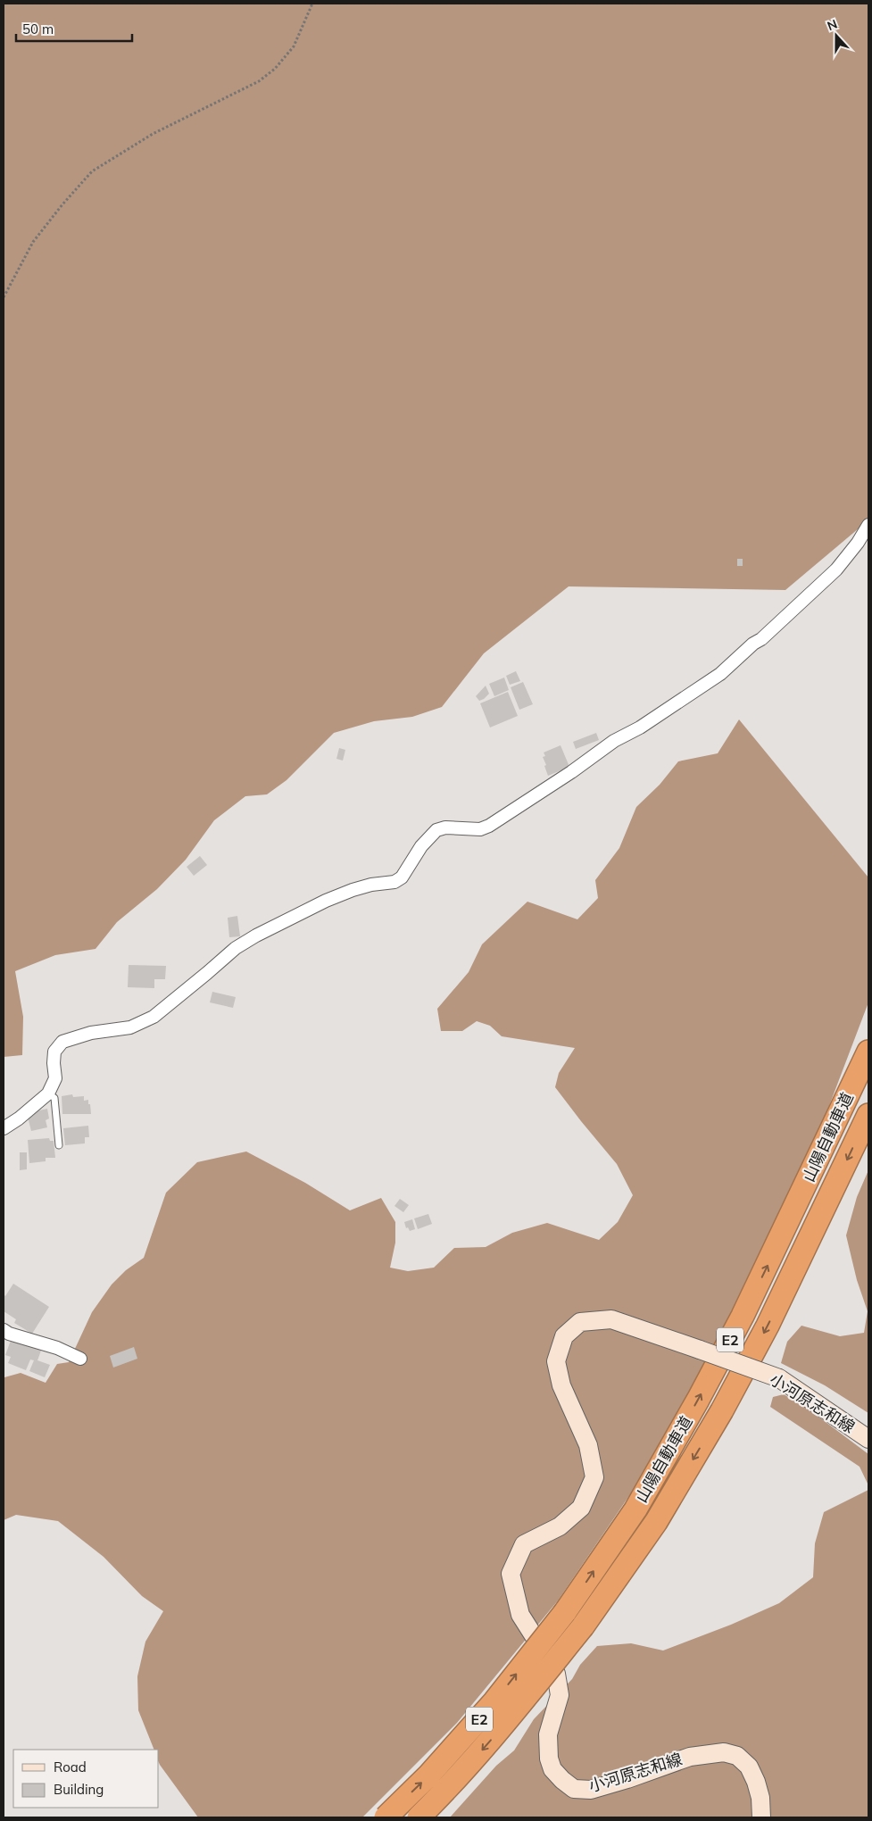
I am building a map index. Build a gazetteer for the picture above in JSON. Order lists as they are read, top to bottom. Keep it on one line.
{"streets":{"highway":["山陽自動車道","E2"],"main road":["小河原志和線"]},"legend":["Road","Building"],"scale_bar":"50 m","north":"top"}
